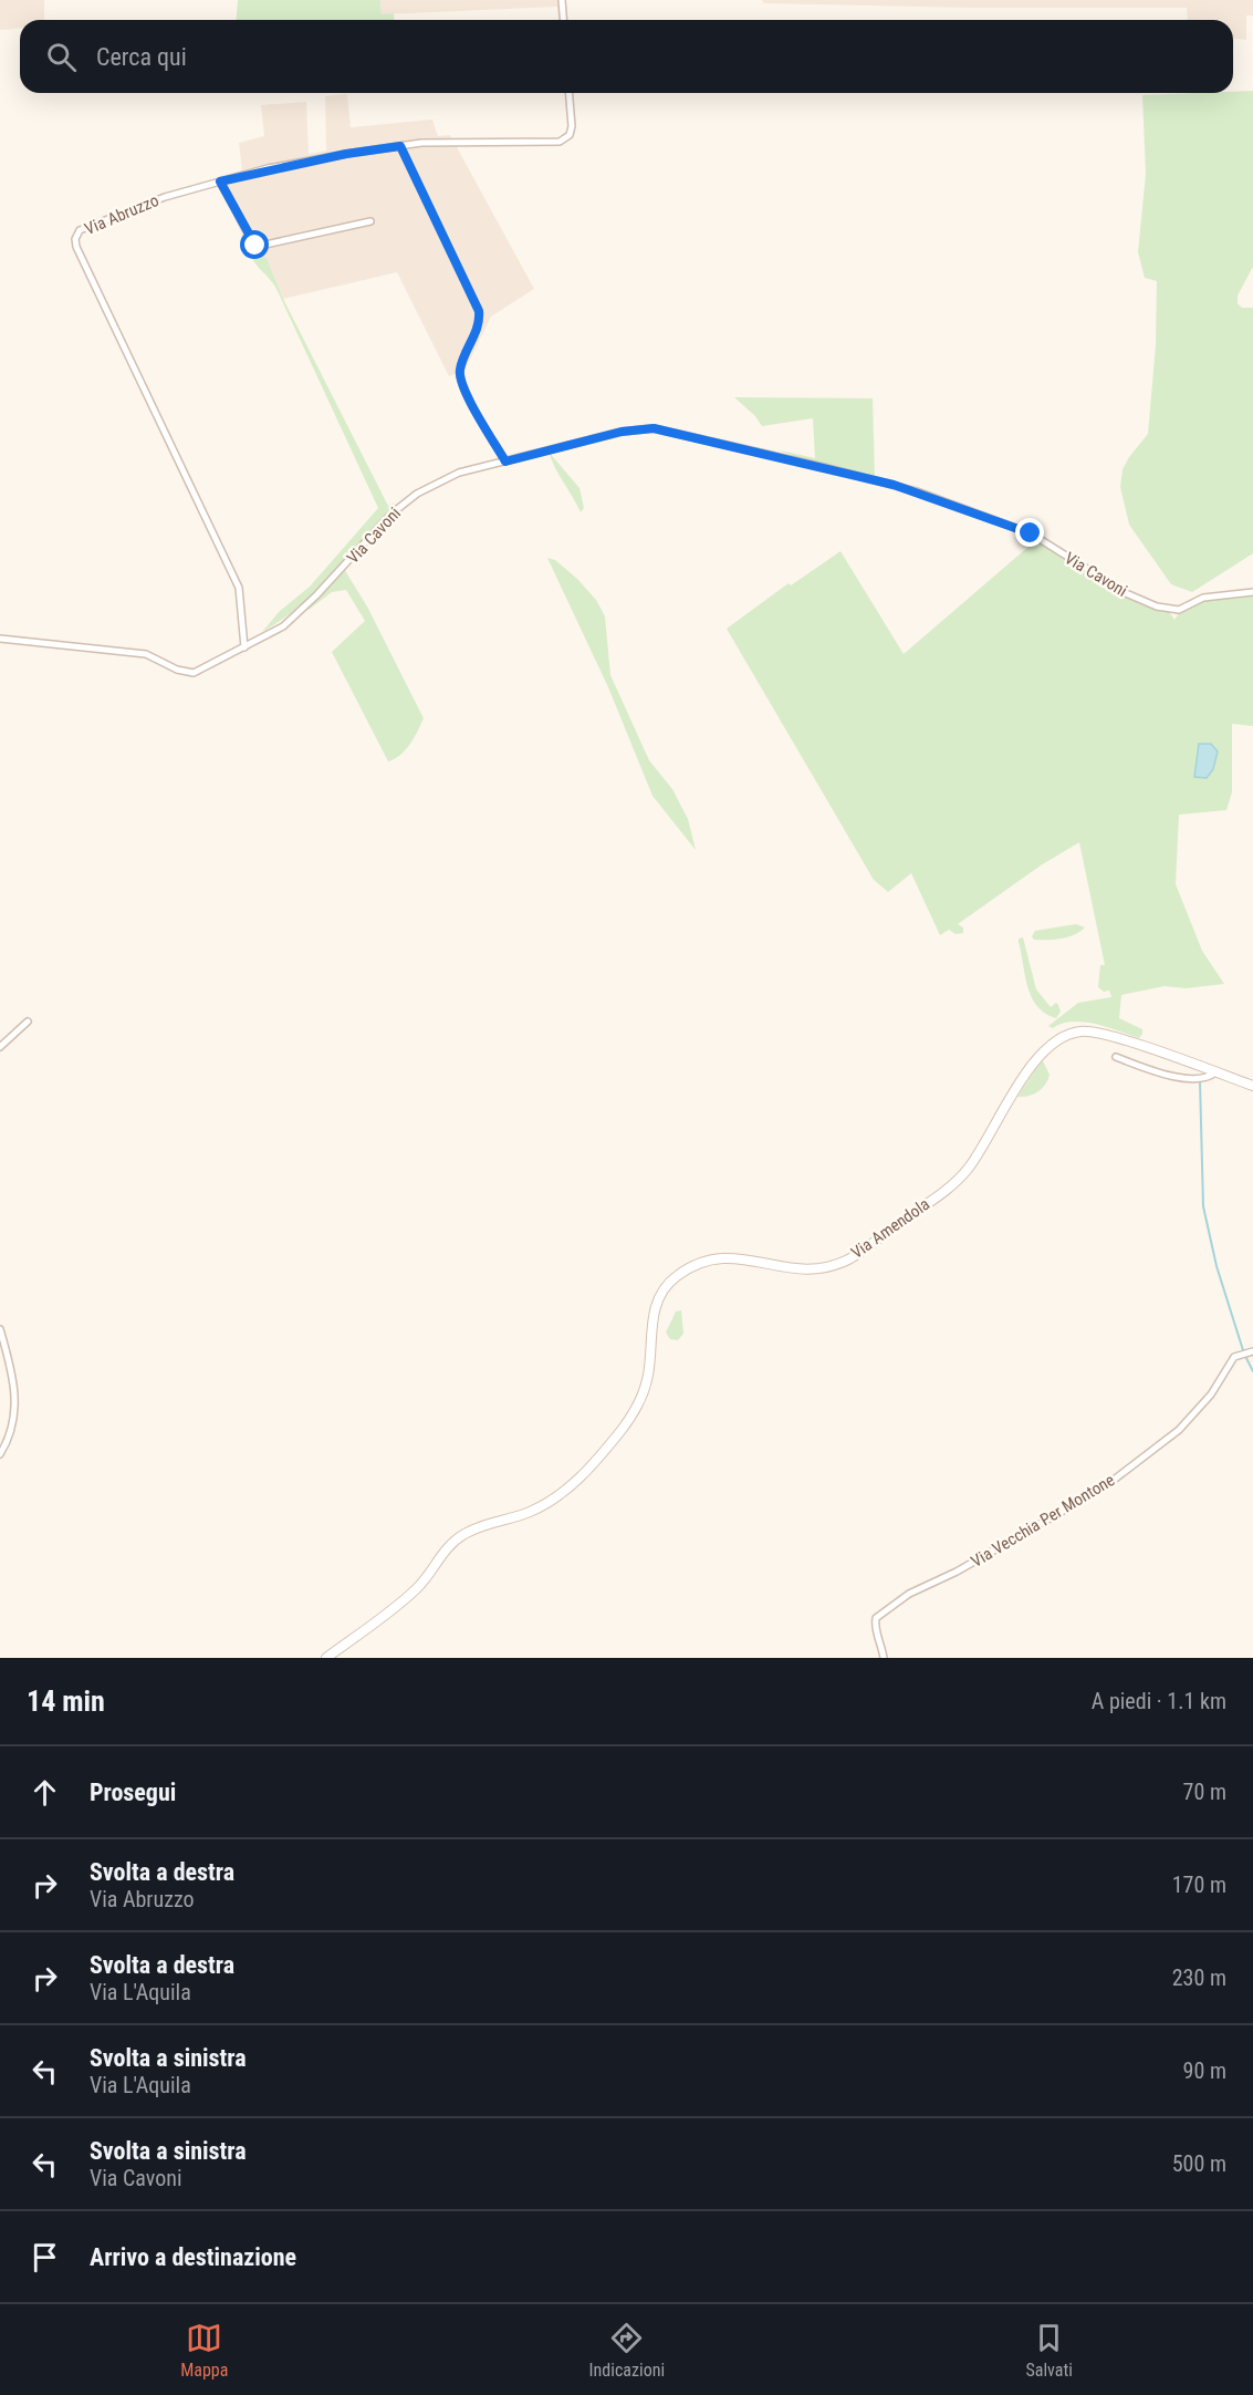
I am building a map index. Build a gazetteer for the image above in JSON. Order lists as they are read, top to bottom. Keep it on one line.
{"streets":{"main road":["Via Amendola"],"street":["Via Abruzzo","Via Cavoni","Via Vecchia Per Montone"]},"crossings":[["Via Abruzzo","Via Cavoni"]],"page":{"search":"Cerca qui","heading":["14 min","A piedi · 1.1 km"],"list":[["Prosegui","70 m"],["Svolta a destra","Via Abruzzo","170 m"],["Svolta a destra","Via L'Aquila","230 m"],["Svolta a sinistra","Via L'Aquila","90 m"],["Svolta a sinistra","Via Cavoni","500 m"],"Arrivo a destinazione"],"nav":["Mappa","Indicazioni","Salvati"]}}
